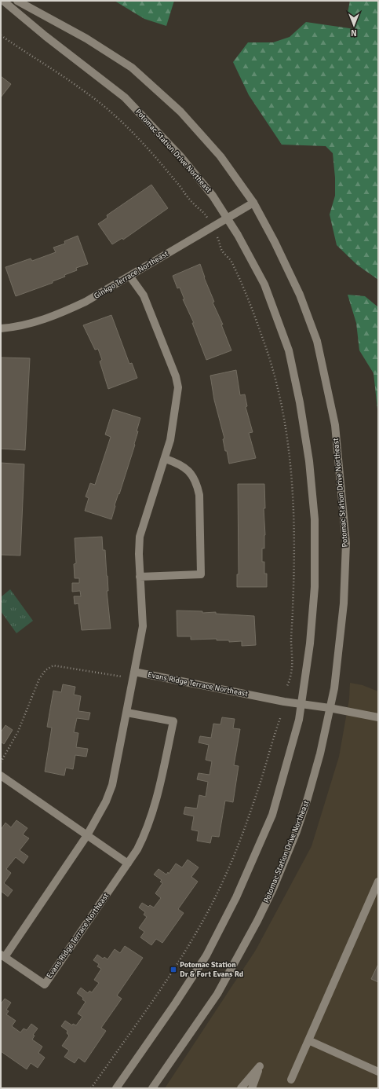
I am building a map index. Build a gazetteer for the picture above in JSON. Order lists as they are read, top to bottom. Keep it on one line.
{"streets":{"street":["Potomac Station Drive Northeast","Ginkgo Terrace Northeast","Evans Ridge Terrace Northeast"]},"crossings":[["Potomac Station Drive Northeast","Ginkgo Terrace Northeast"],["Potomac Station Drive Northeast","Evans Ridge Terrace Northeast"]],"places":{"transit":["Potomac Station Dr & Fort Evans Rd"]},"north":"bottom"}
